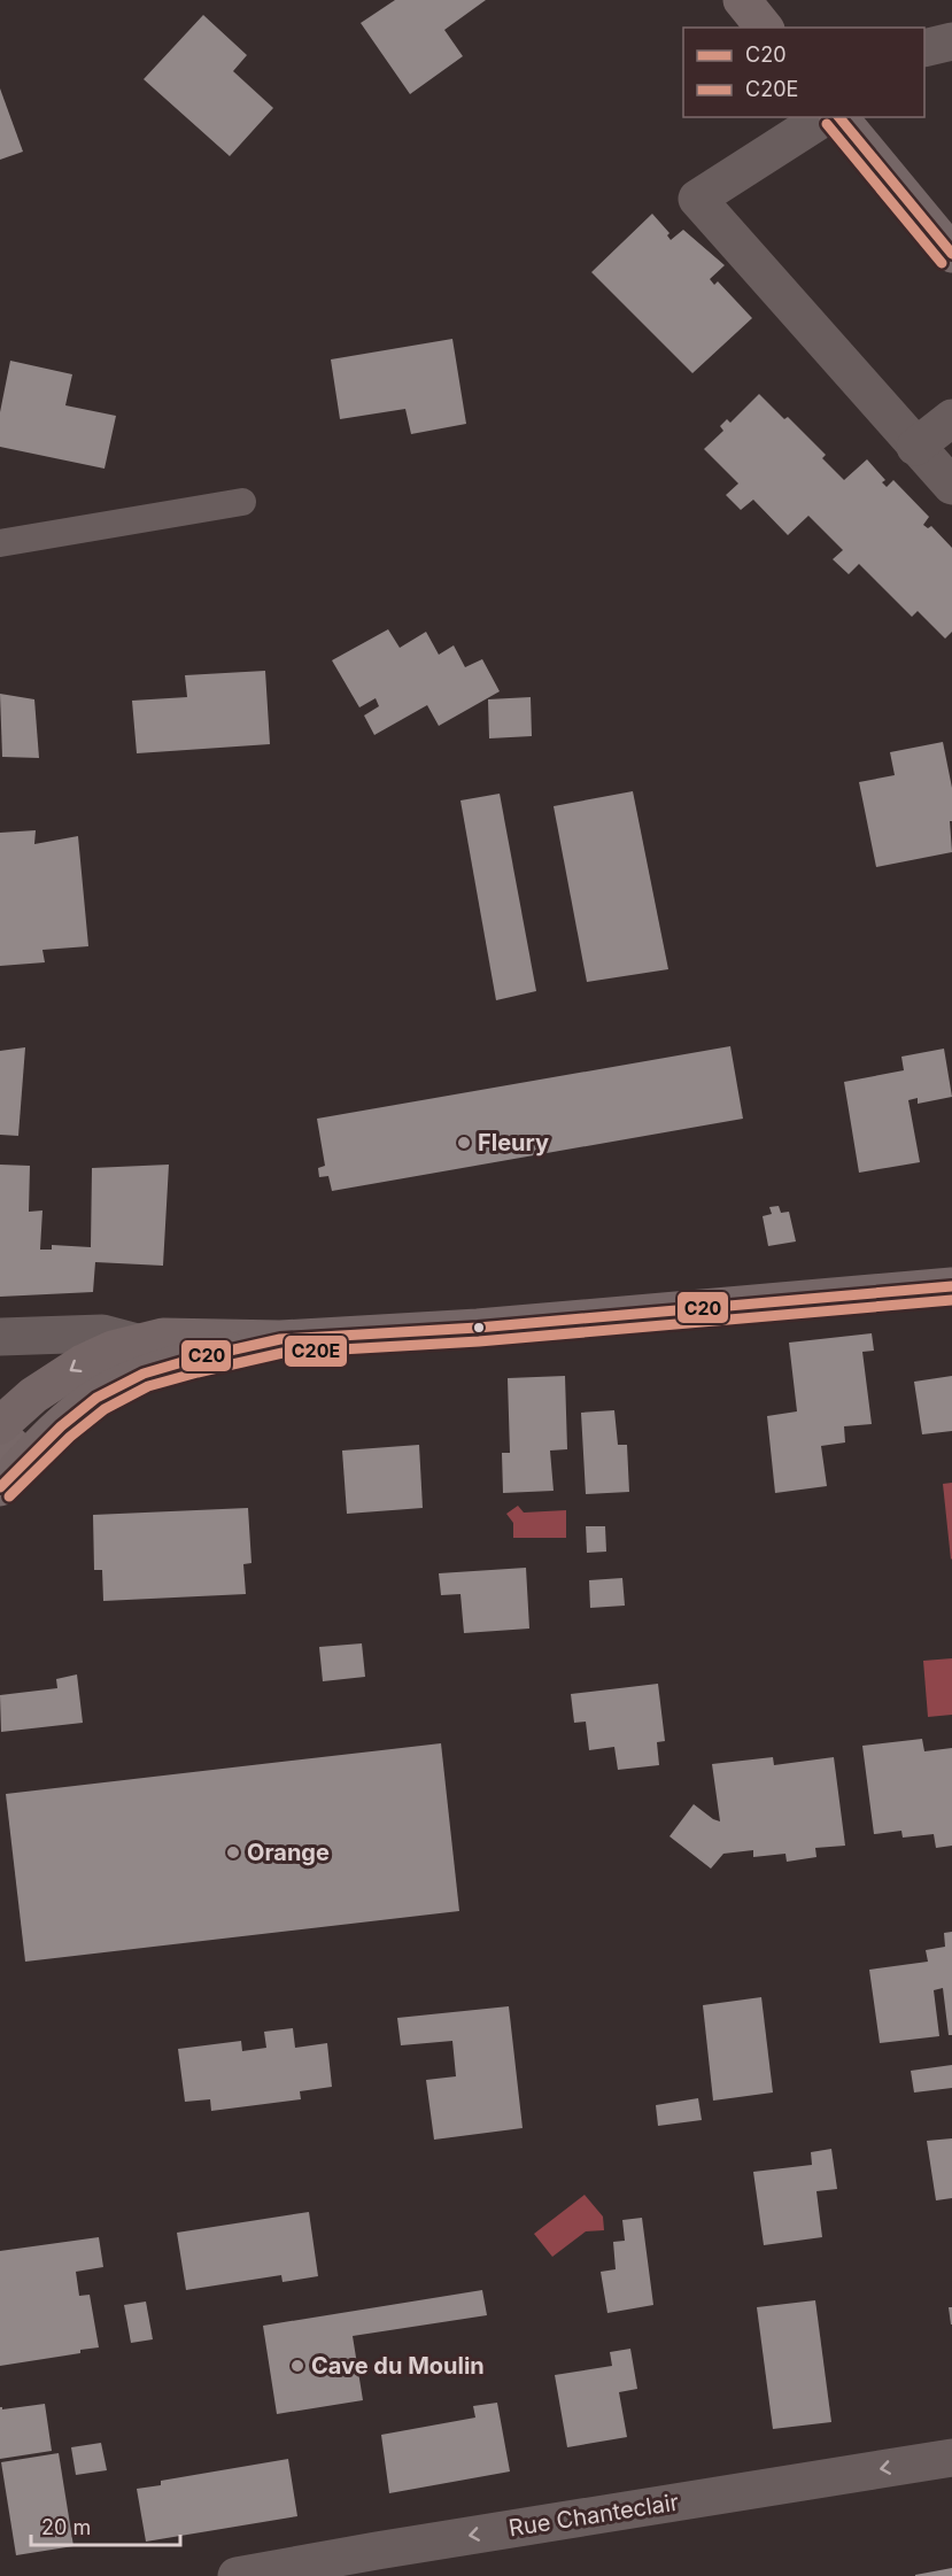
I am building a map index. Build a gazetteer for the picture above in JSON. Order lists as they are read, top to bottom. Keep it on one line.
{"streets":{"street":["Rue Chanteclair"]},"one_way":["Rue Chanteclair"],"places":["Fleury","Orange","Cave du Moulin"],"lines":["transit line C20","transit line C20E"],"legend":["C20","C20E"],"scale_bar":"20 m"}
